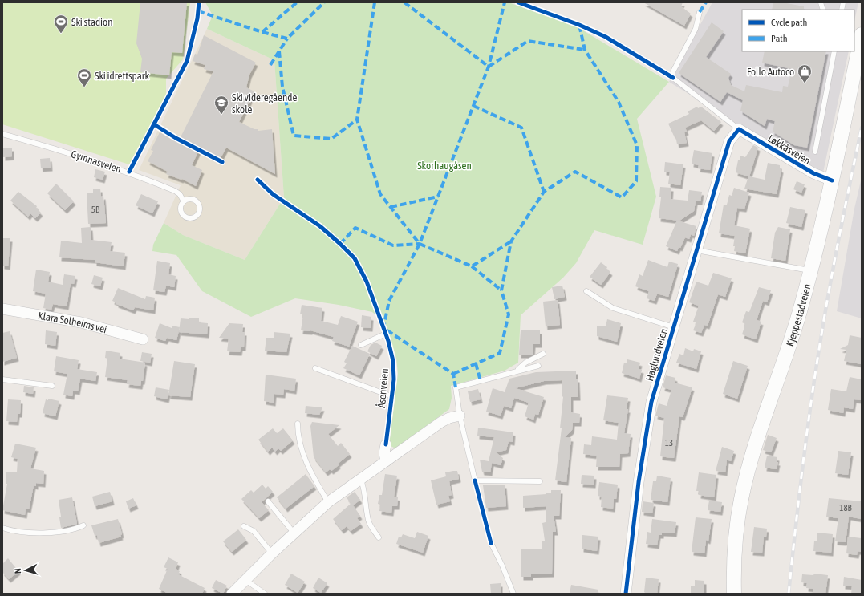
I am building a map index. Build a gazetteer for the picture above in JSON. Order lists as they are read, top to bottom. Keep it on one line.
{"streets":{"main road":["Kjeppestadveien"],"street":["Løkkåsveien","Klara Solheims vei","Haglundveien"],"lane":["Gymnasveien","Åsenveien"]},"crossings":[["Løkkåsveien","Kjeppestadveien"],["Løkkåsveien","Haglundveien"]],"parks":["Skorhaugåsen"],"places":{"sports":["Ski stadion","Ski idrettspark"],"shop":["Follo Autoco"],"school or university":["Ski videregående skole"]},"house_numbers":["5B","13","18B"],"legend":["Cycle path","Path"],"north":"left"}
